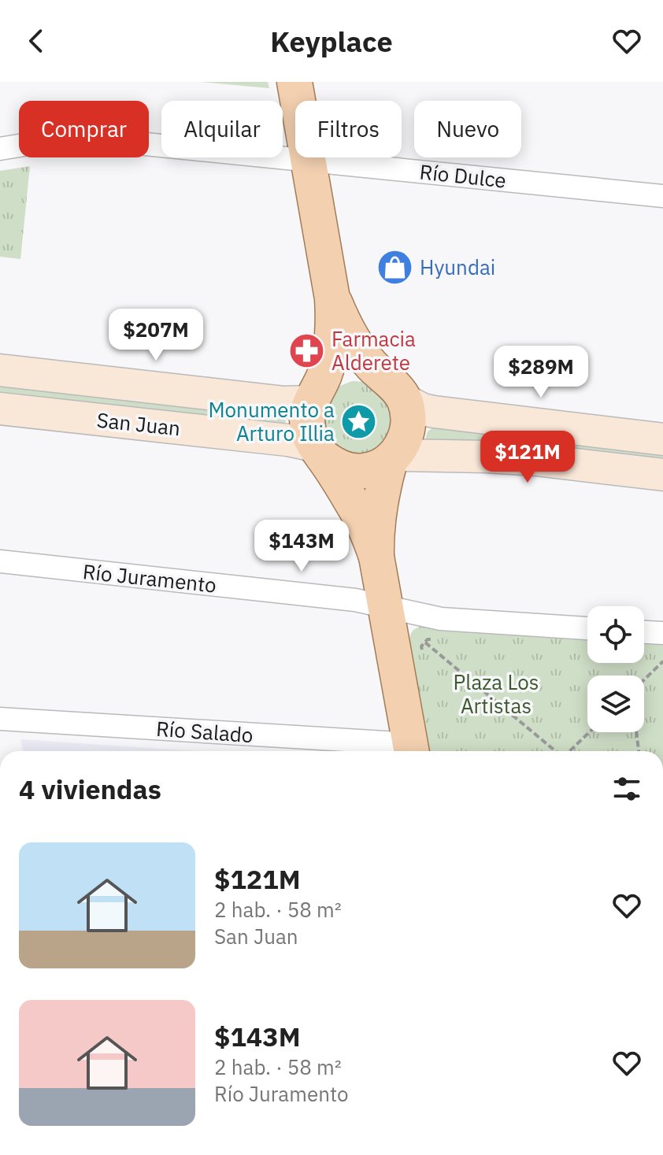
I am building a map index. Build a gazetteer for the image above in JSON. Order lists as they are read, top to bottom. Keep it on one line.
{"streets":{"main road":["San Juan"],"street":["Río Dulce","Río Juramento","Río Salado"]},"parks":["Plaza Los Artistas"],"places":{"shop":["Hyundai"],"pharmacy":["Farmacia Alderete"],"place":["Monumento a Arturo Illia"]},"page":{"header":"Keyplace","chip":["Comprar","Alquilar","Filtros","Nuevo"],"price":["$207M","$289M","$121M","$143M"],"heading":"4 viviendas","list":[{"name":"$121M","note":"2 hab. · 58 m² · San Juan"},{"name":"$143M","note":"2 hab. · 58 m² · Río Juramento"}]}}
